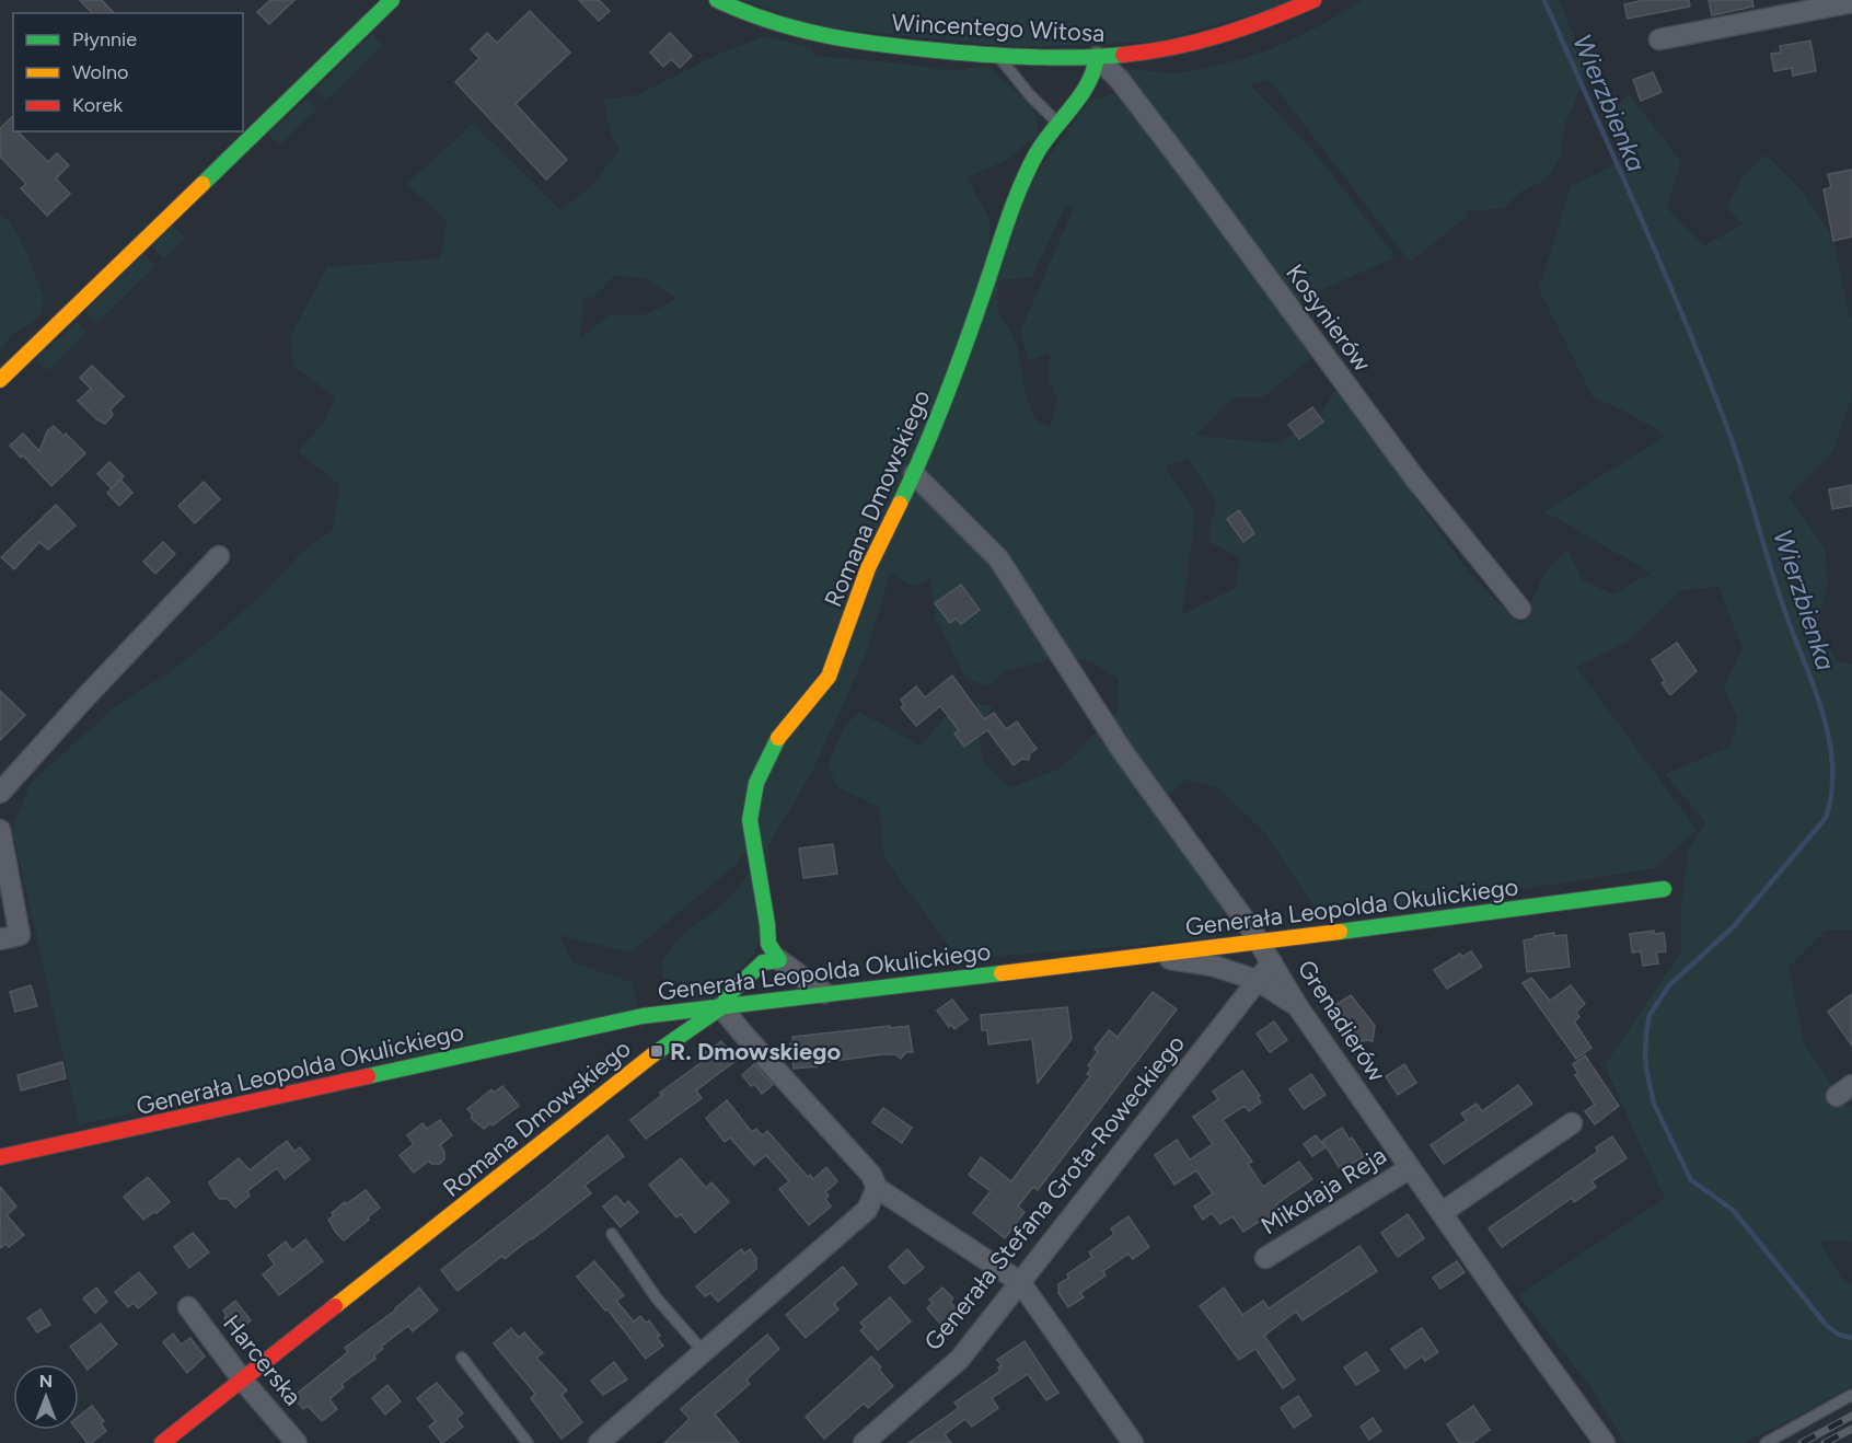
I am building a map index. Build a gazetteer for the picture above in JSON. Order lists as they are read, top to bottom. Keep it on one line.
{"streets":{"street":["Wincentego Witosa","Kosynierów","Romana Dmowskiego","Generała Leopolda Okulickiego","Grenadierów","Mikołaja Reja","Generała Stefana Grota-Roweckiego","Harcerska"]},"crossings":[["Wincentego Witosa","Kosynierów"],["Wincentego Witosa","Romana Dmowskiego"],["Kosynierów","Romana Dmowskiego"],["Romana Dmowskiego","Generała Leopolda Okulickiego"],["Romana Dmowskiego","Grenadierów"],["Romana Dmowskiego","Harcerska"],["Generała Leopolda Okulickiego","Grenadierów"],["Grenadierów","Mikołaja Reja"],["Grenadierów","Generała Stefana Grota-Roweckiego"]],"water":["Wierzbienka"],"places":{"transit":["R. Dmowskiego"]},"legend":["Płynnie","Wolno","Korek"],"north":"top"}
